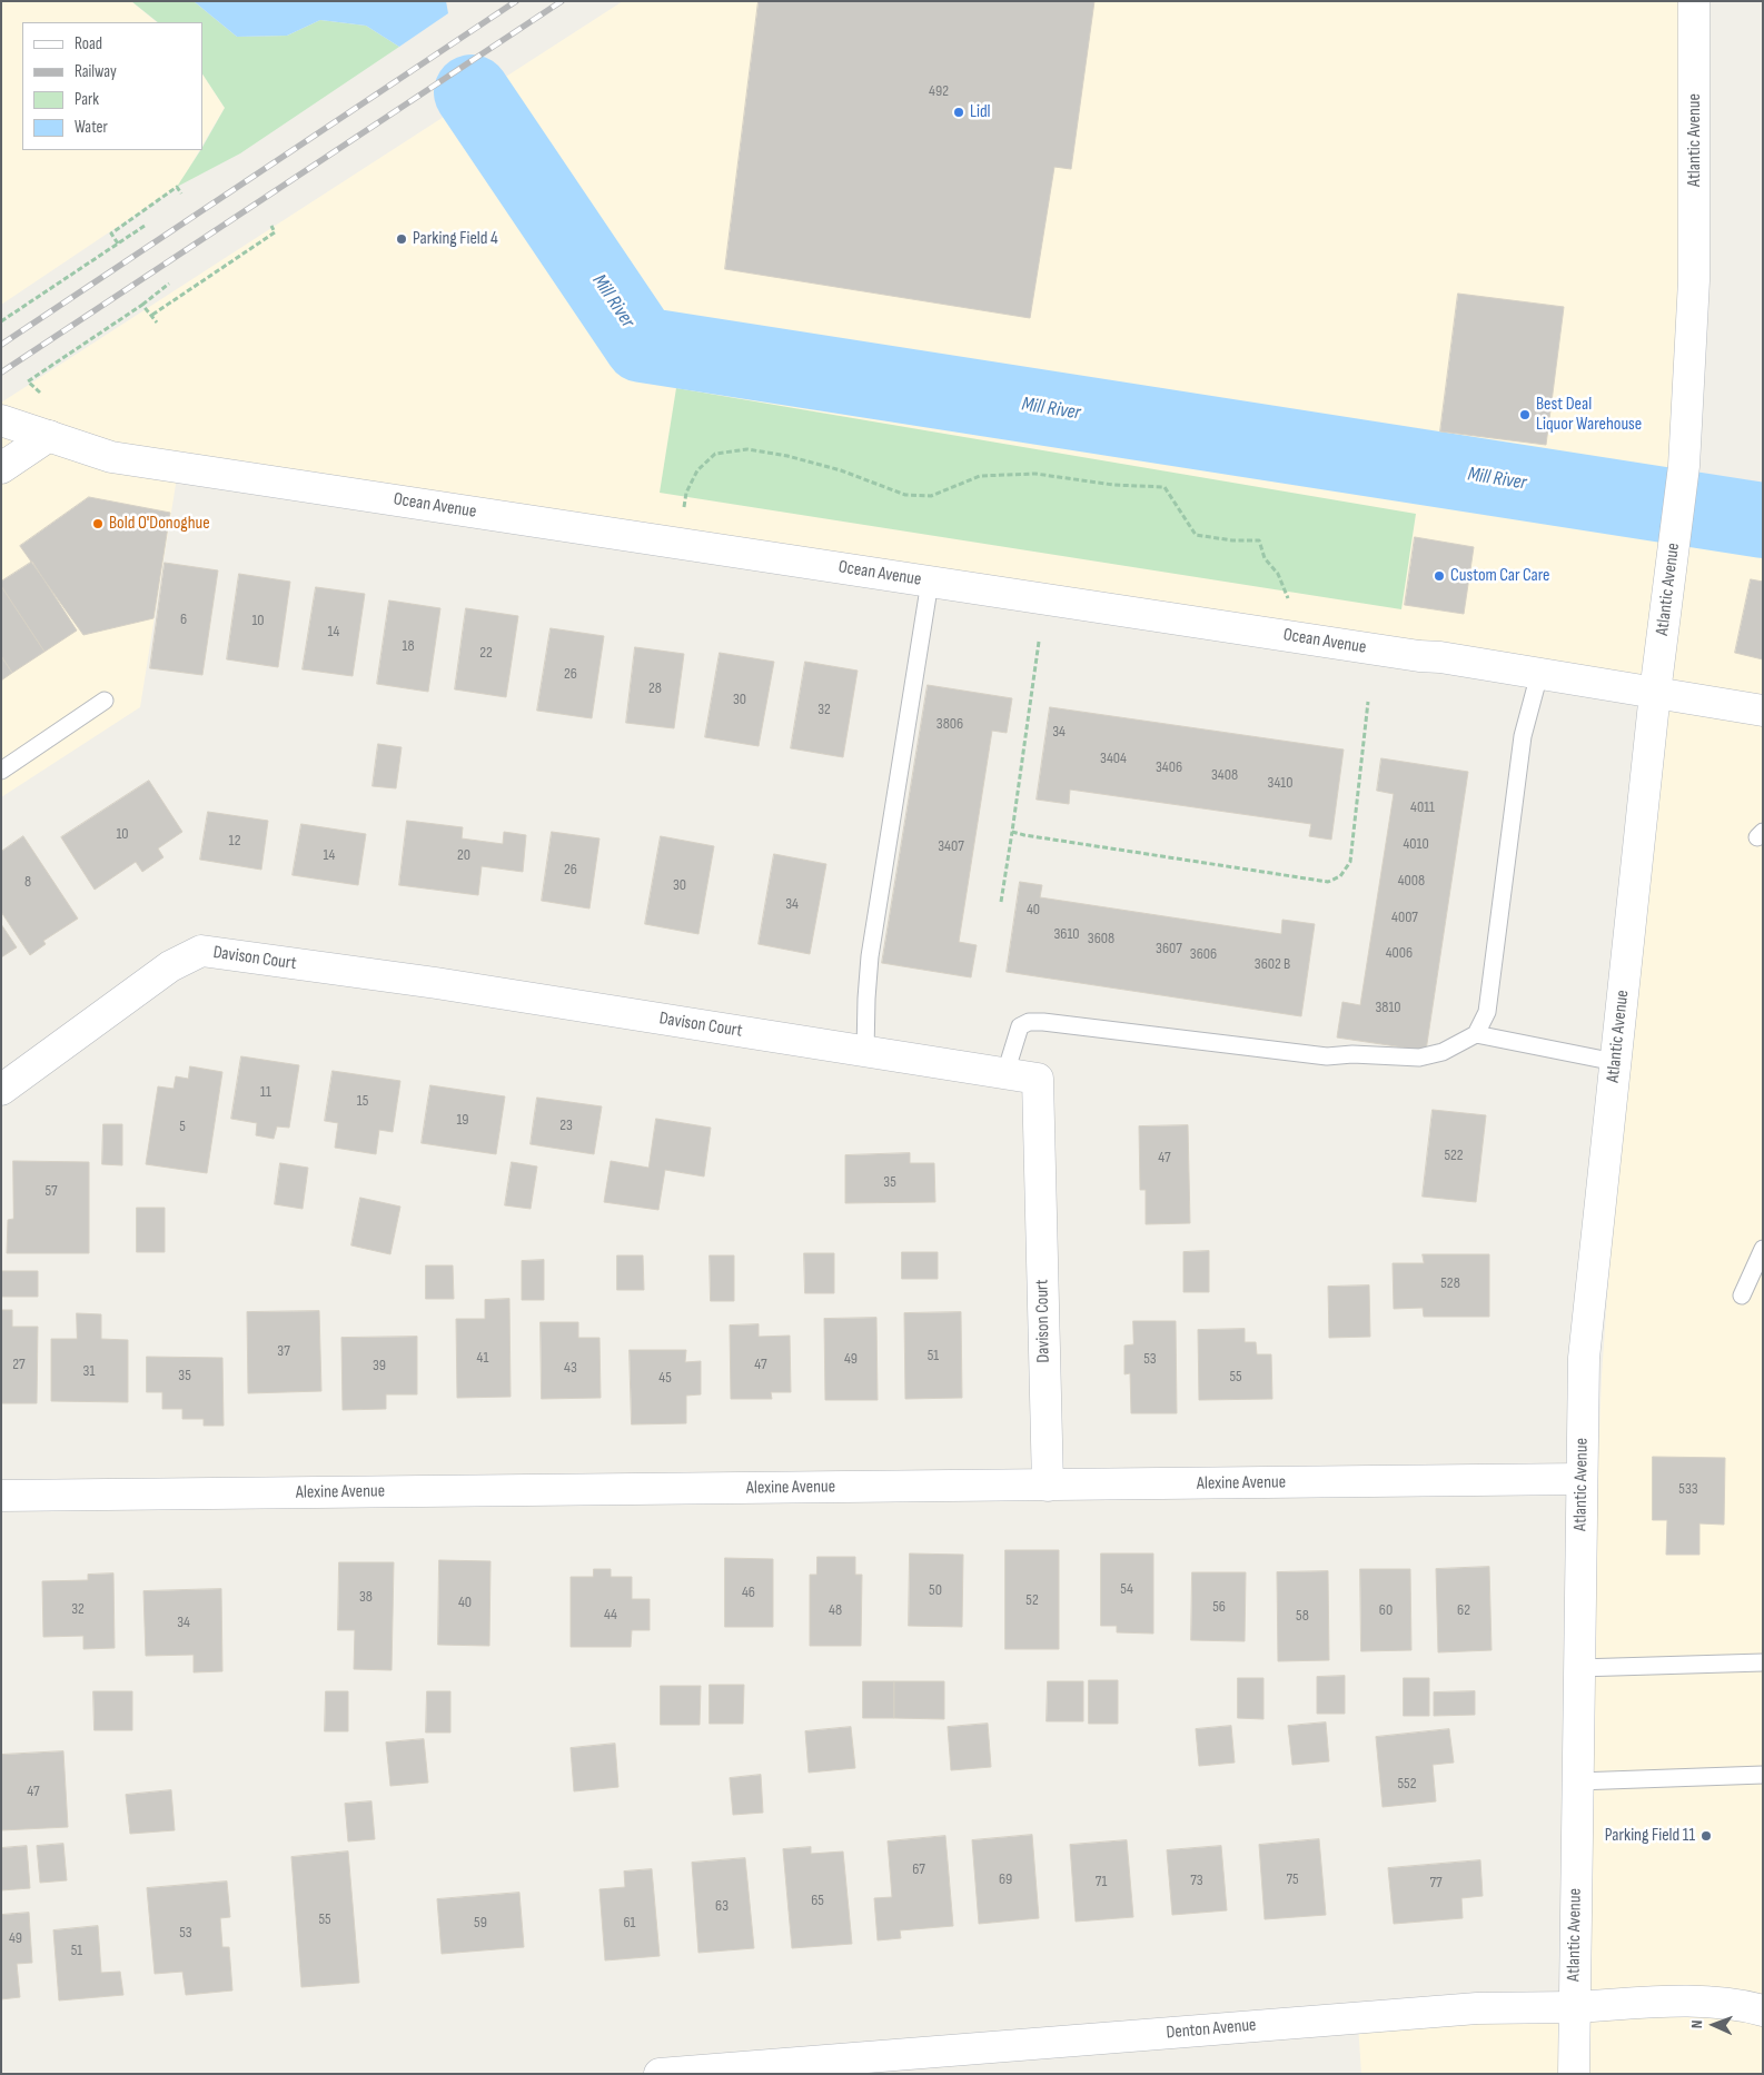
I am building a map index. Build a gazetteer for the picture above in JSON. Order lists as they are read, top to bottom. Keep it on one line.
{"streets":{"street":["Atlantic Avenue","Ocean Avenue","Davison Court","Alexine Avenue","Denton Avenue"]},"crossings":[["Atlantic Avenue","Ocean Avenue"],["Atlantic Avenue","Alexine Avenue"],["Atlantic Avenue","Denton Avenue"],["Davison Court","Alexine Avenue"]],"water":["Mill River"],"places":["Lidl","Parking Field 4","Best Deal Liquor Warehouse","Bold O'Donoghue","Custom Car Care","Parking Field 11"],"house_numbers":["492","6","10","14","18","22","26","28","30","32","3806","34","3404","3406","3408","3410","4011","10","12","4010","3407","14","20","26","4008","8","30","34","40","4007","3610","3608","3607","4006","3606","3602 B","3810","11","15","19","23","5","522","47","35","57","528","37","51","41","49","53","27","47","39","43","31","35","55","45","533","54","50","46","38","52","40","56","32","48","60","62","44","58","34","552","47","67","69","75","73","71","77","65","63","55","59","61","53","49","51"],"legend":["Road","Railway","Park","Water"],"north":"left"}
